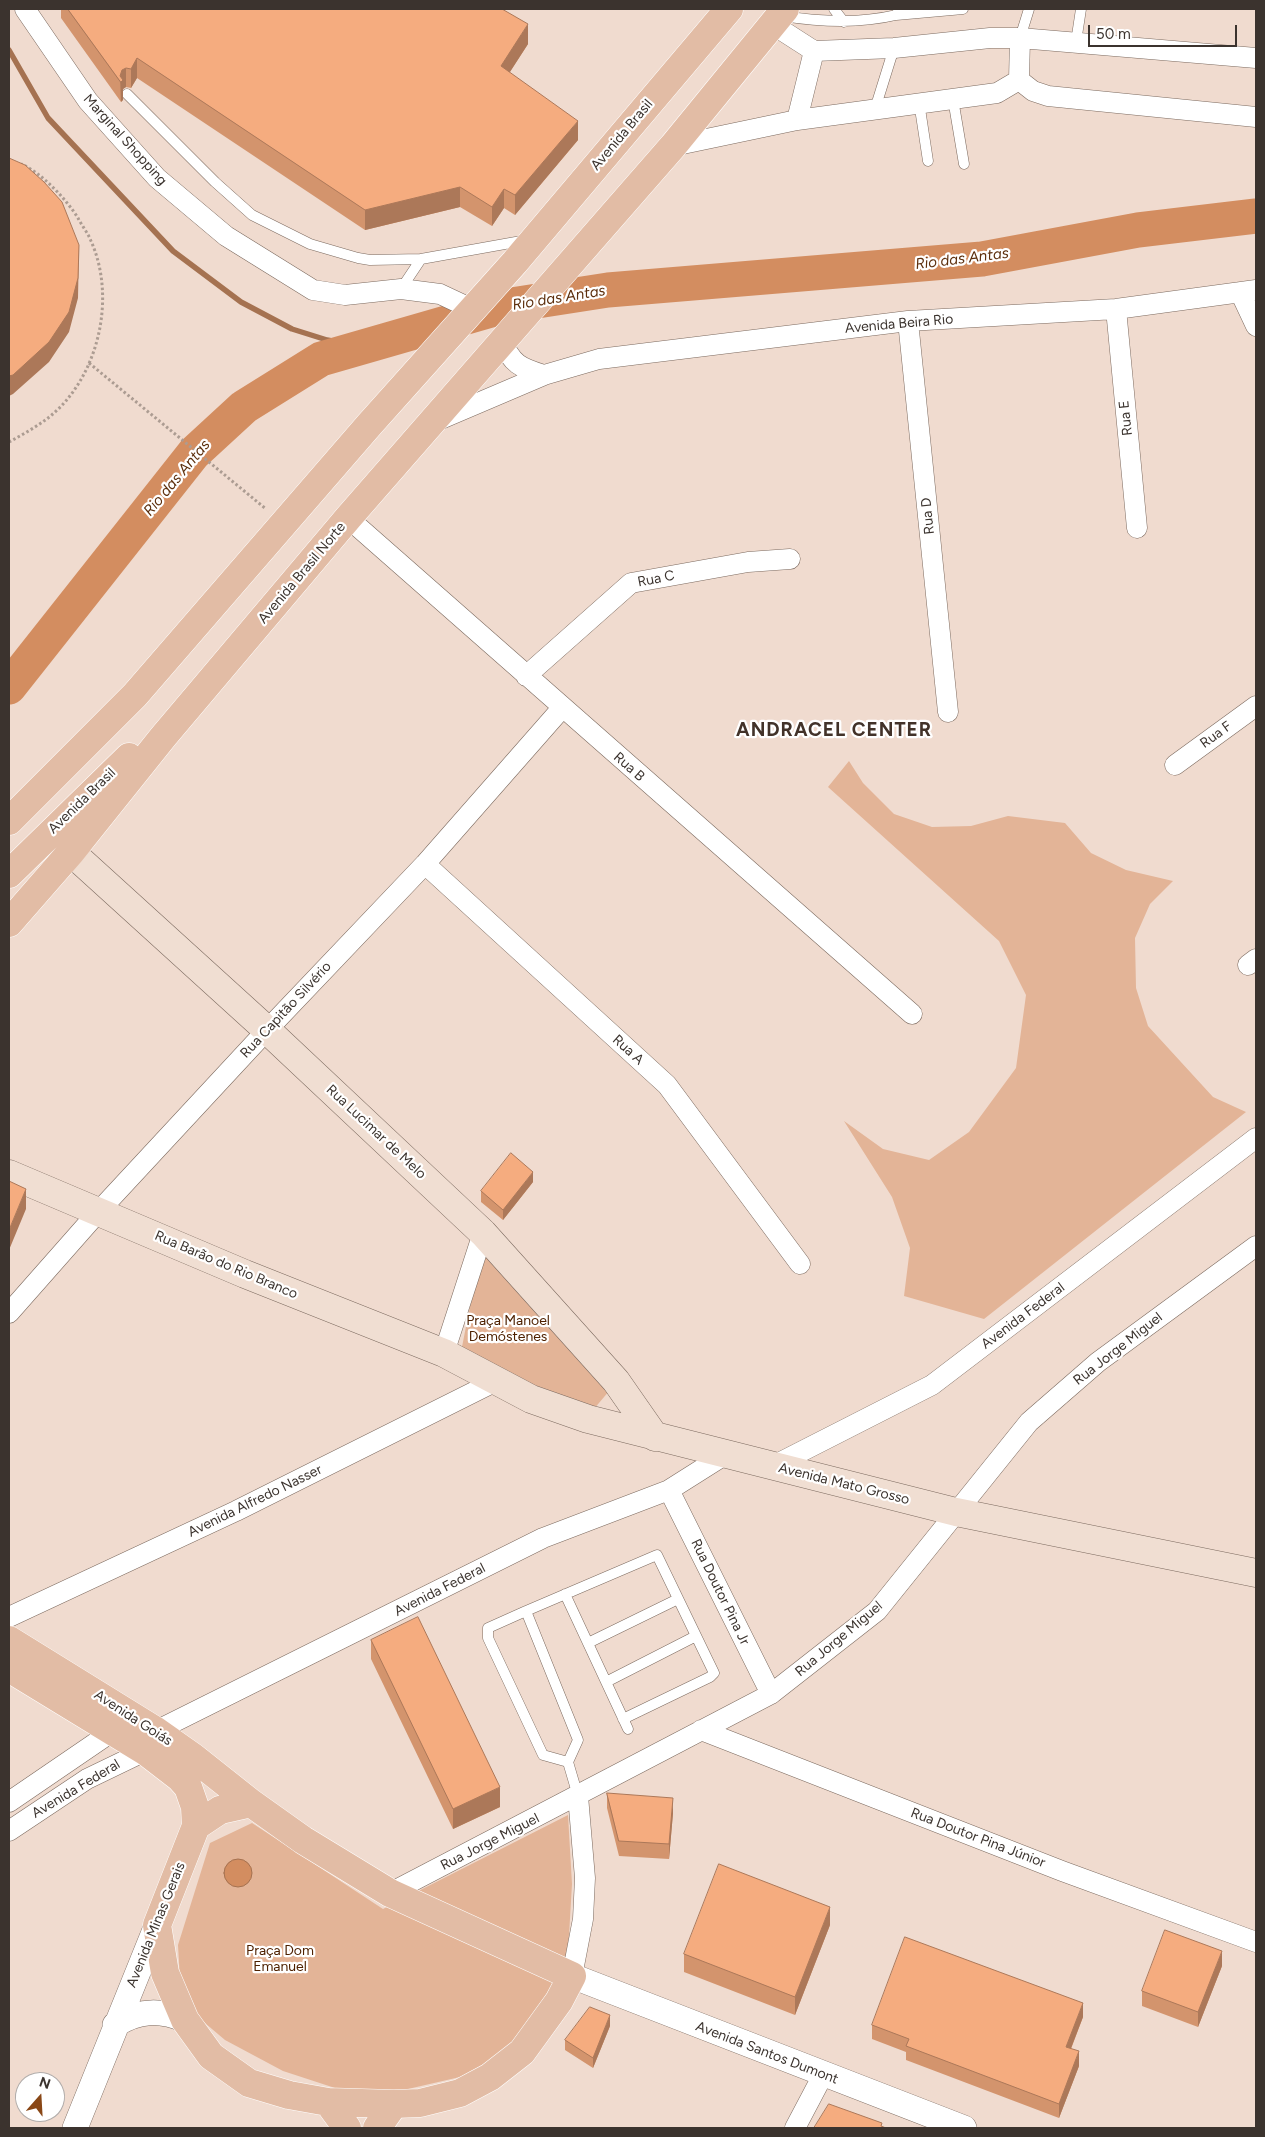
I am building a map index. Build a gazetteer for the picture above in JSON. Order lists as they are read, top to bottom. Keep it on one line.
{"streets":{"main road":["Avenida Brasil","Avenida Brasil Norte","Rua Lucimar de Melo","Rua Barão do Rio Branco","Avenida Mato Grosso","Avenida Goiás","Avenida Minas Gerais"],"street":["Marginal Shopping","Avenida Beira Rio","Rua E","Rua D","Rua C","Rua F","Rua B","Rua Capitão Silvério","Rua A","Avenida Federal","Rua Jorge Miguel","Avenida Alfredo Nasser","Rua Doutor Pina Jr","Rua Doutor Pina Júnior","Avenida Santos Dumont"]},"crossings":[["Avenida Brasil","Marginal Shopping"],["Avenida Brasil","Avenida Brasil Norte"],["Avenida Beira Rio","Rua E"],["Avenida Beira Rio","Rua D"],["Avenida Beira Rio","Avenida Brasil Norte"],["Avenida Brasil Norte","Rua B"],["Avenida Brasil Norte","Rua Lucimar de Melo"],["Rua C","Rua B"],["Rua B","Rua Capitão Silvério"],["Rua Capitão Silvério","Rua A"],["Rua Capitão Silvério","Rua Lucimar de Melo"],["Rua Capitão Silvério","Rua Barão do Rio Branco"],["Rua Lucimar de Melo","Avenida Mato Grosso"],["Rua Barão do Rio Branco","Avenida Mato Grosso"],["Avenida Federal","Avenida Mato Grosso"],["Avenida Federal","Rua Doutor Pina Jr"],["Avenida Federal","Avenida Goiás"],["Rua Jorge Miguel","Avenida Mato Grosso"],["Rua Jorge Miguel","Rua Doutor Pina Jr"],["Rua Jorge Miguel","Rua Doutor Pina Júnior"],["Avenida Mato Grosso","Avenida Alfredo Nasser"],["Avenida Goiás","Avenida Minas Gerais"]],"districts":["ANDRACEL CENTER"],"water":["Rio das Antas"],"parks":["Praça Manoel Demóstenes","Praça Dom Emanuel"],"scale_bar":"50 m","north":"top"}
